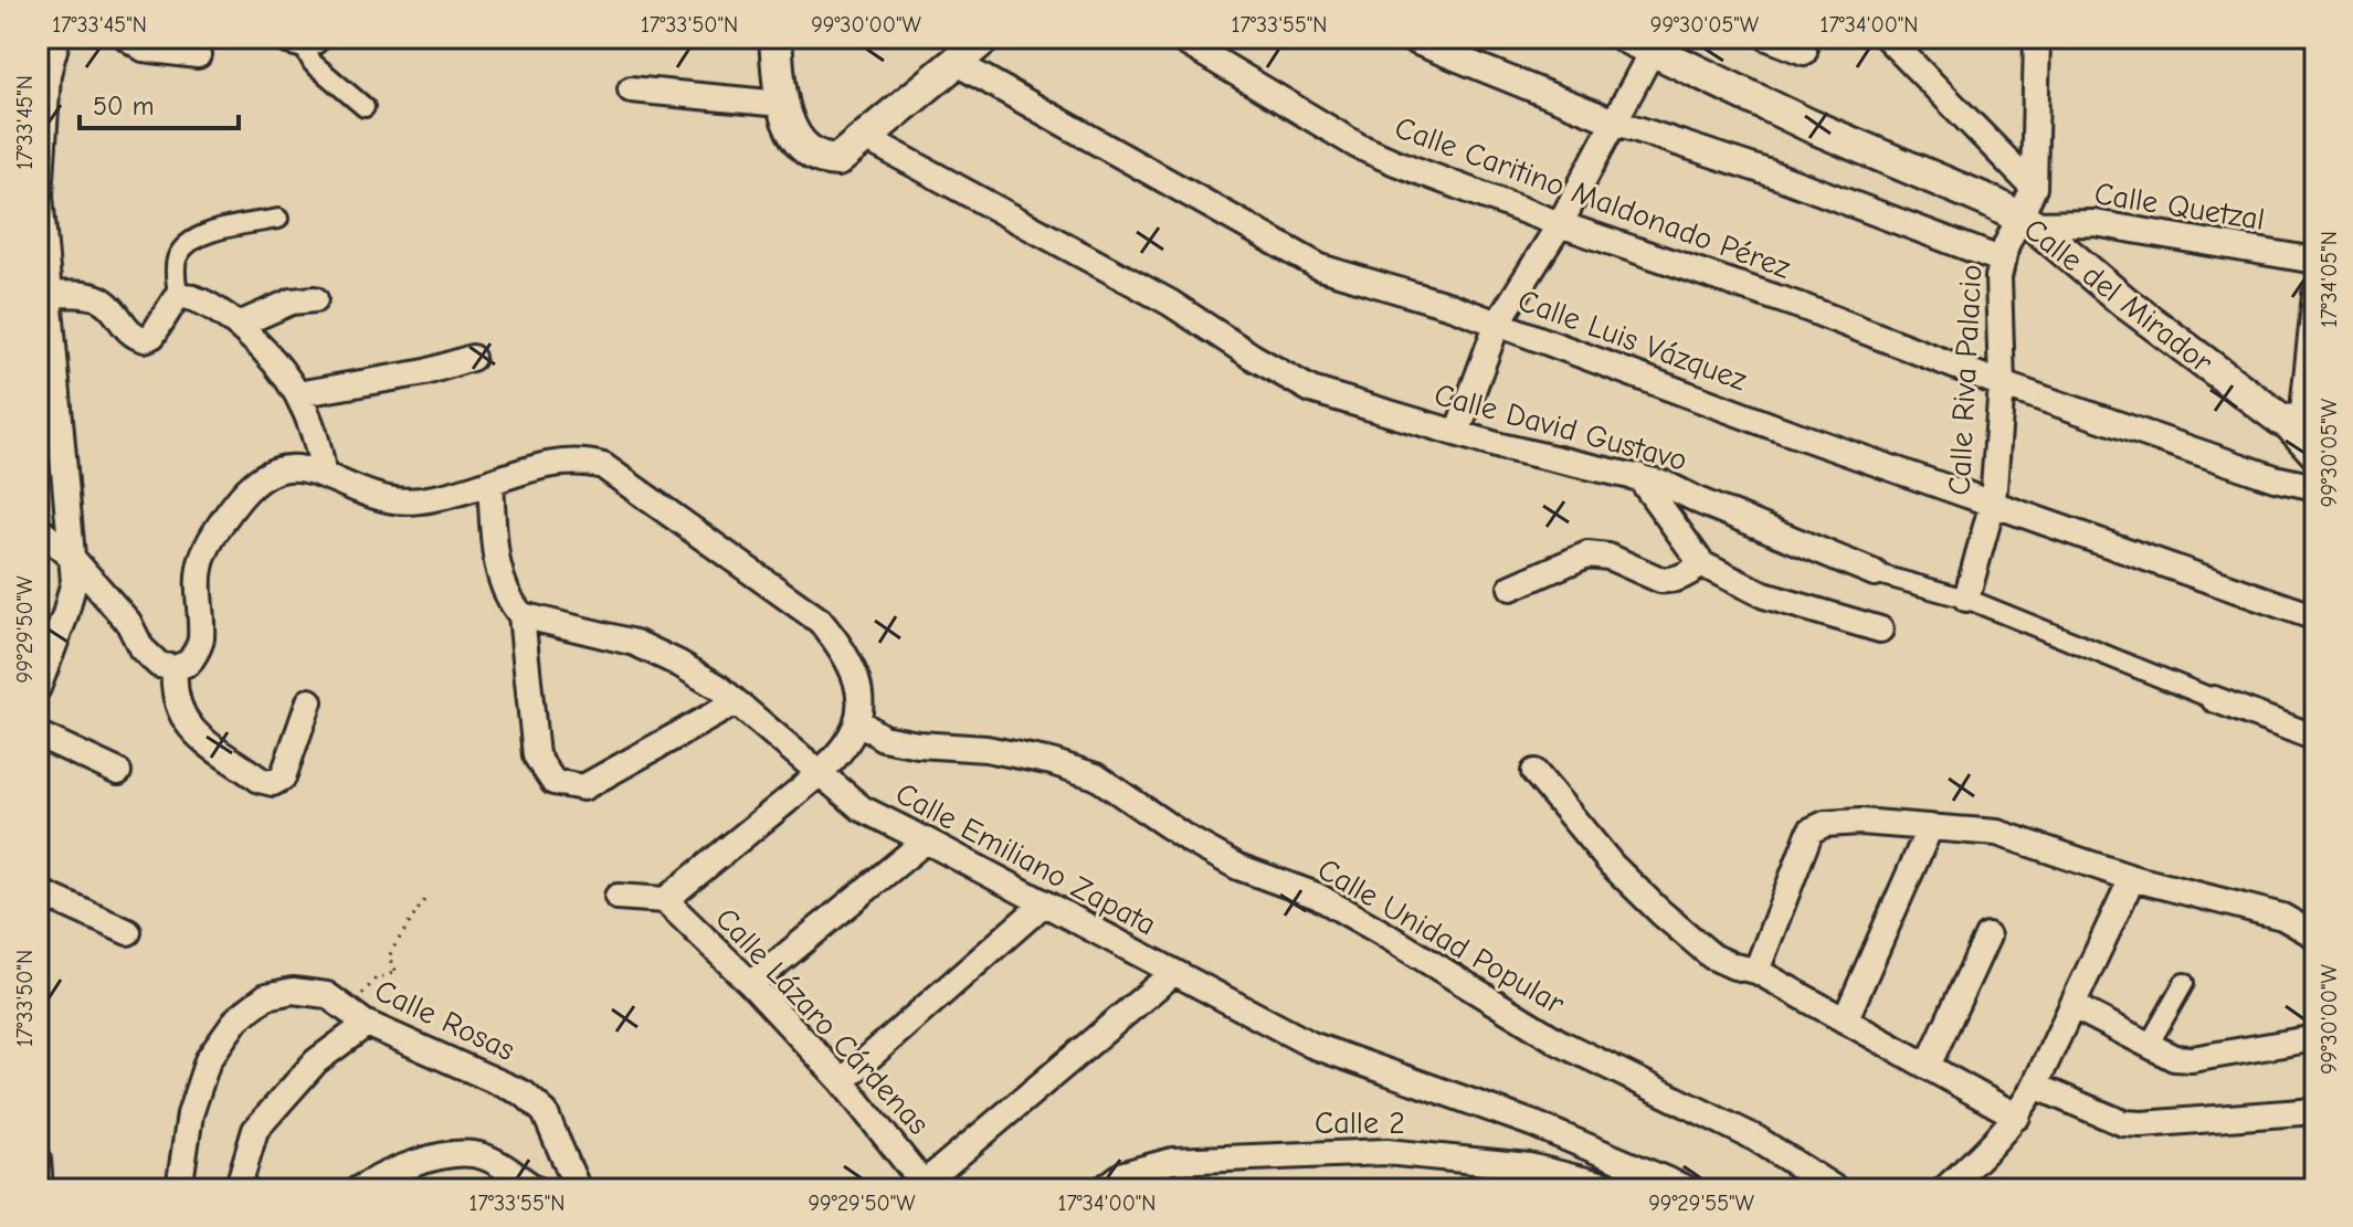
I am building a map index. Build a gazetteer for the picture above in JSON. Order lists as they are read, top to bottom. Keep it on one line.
{"streets":{"street":["Calle Caritino Maldonado Pérez","Calle Quetzal","Calle del Mirador","Calle Luis Vázquez","Calle Riva Palacio","Calle David Gustavo","Calle Emiliano Zapata","Calle Unidad Popular","Calle Rosas","Calle Lázaro Cárdenas","Calle 2"]},"crossings":[["Calle Caritino Maldonado Pérez","Calle Riva Palacio"],["Calle Quetzal","Calle del Mirador"],["Calle Quetzal","Calle Riva Palacio"],["Calle del Mirador","Calle Riva Palacio"],["Calle Luis Vázquez","Calle Riva Palacio"],["Calle Riva Palacio","Calle David Gustavo"]],"scale_bar":"50 m","coordinates":["17°33'45\"N","17°33'50\"N","99°30'00\"W","17°33'55\"N","99°30'05\"W","17°34'00\"N","17°34'05\"N","99°29'50\"W","99°29'55\"W"]}
